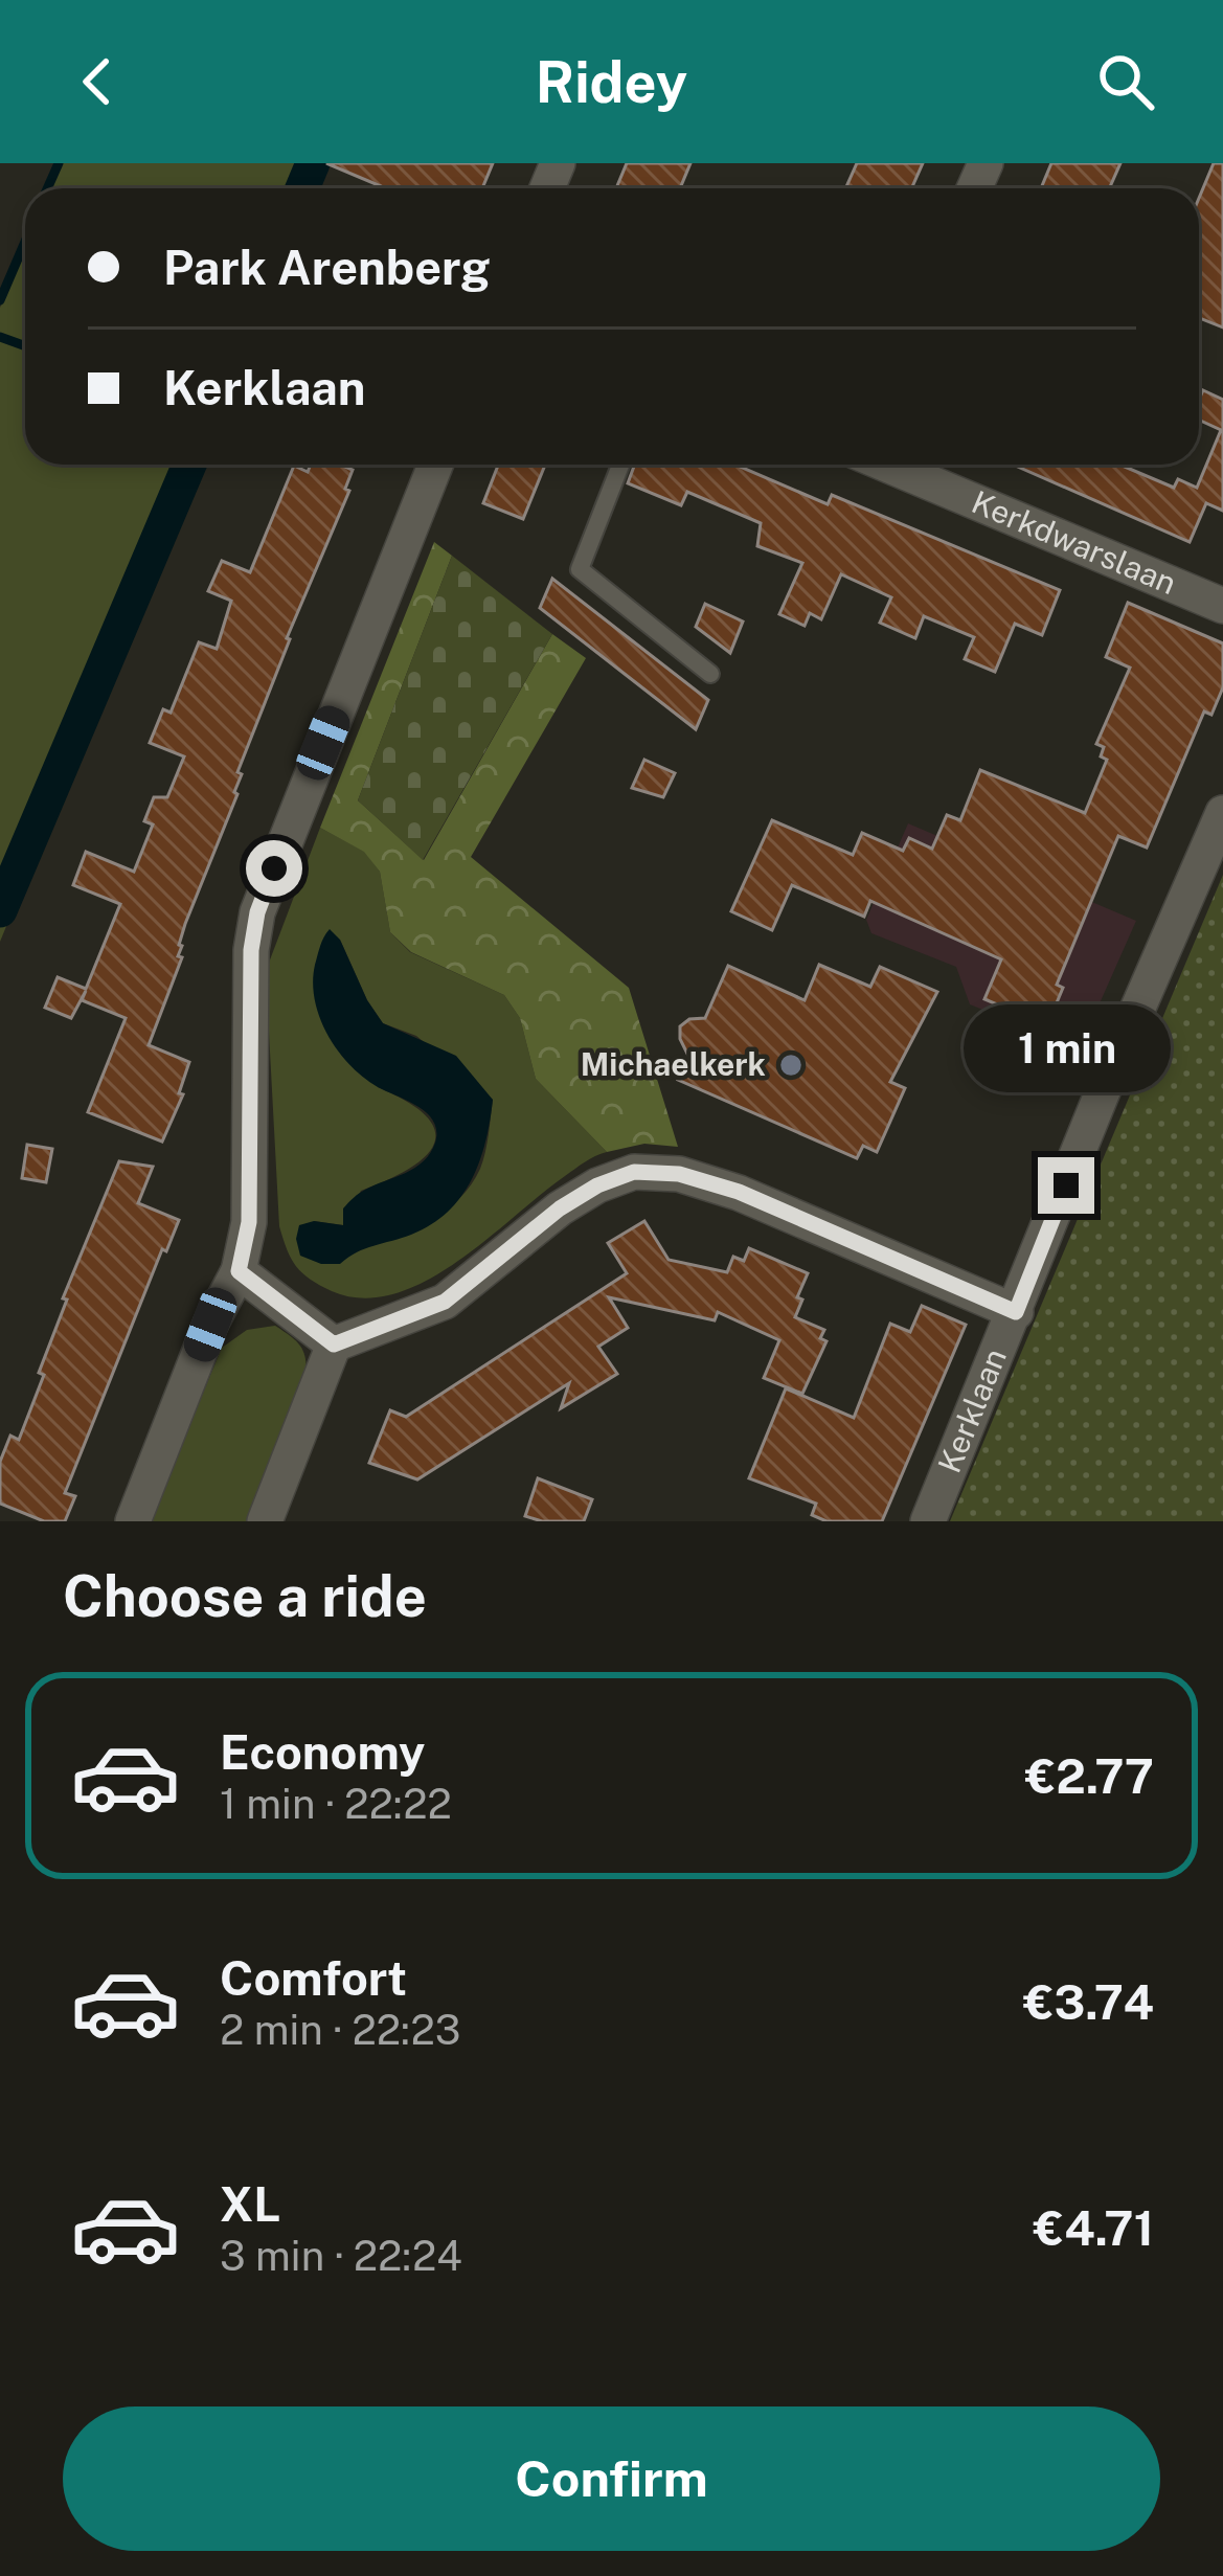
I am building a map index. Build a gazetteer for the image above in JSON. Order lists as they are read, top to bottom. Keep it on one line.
{"streets":{"street":["Kerkdwarslaan","Kerklaan"]},"places":["Michaelkerk"],"page":{"header":"Ridey","banner":["Park Arenberg","Kerklaan"],"bubble":"1 min","heading":"Choose a ride","list":[{"name":"Economy","note":"1 min · 22:22","value":"€2.77"},{"name":"Comfort","note":"2 min · 22:23","value":"€3.74"},{"name":"XL","note":"3 min · 22:24","value":"€4.71"}],"buttons":"Confirm"}}
